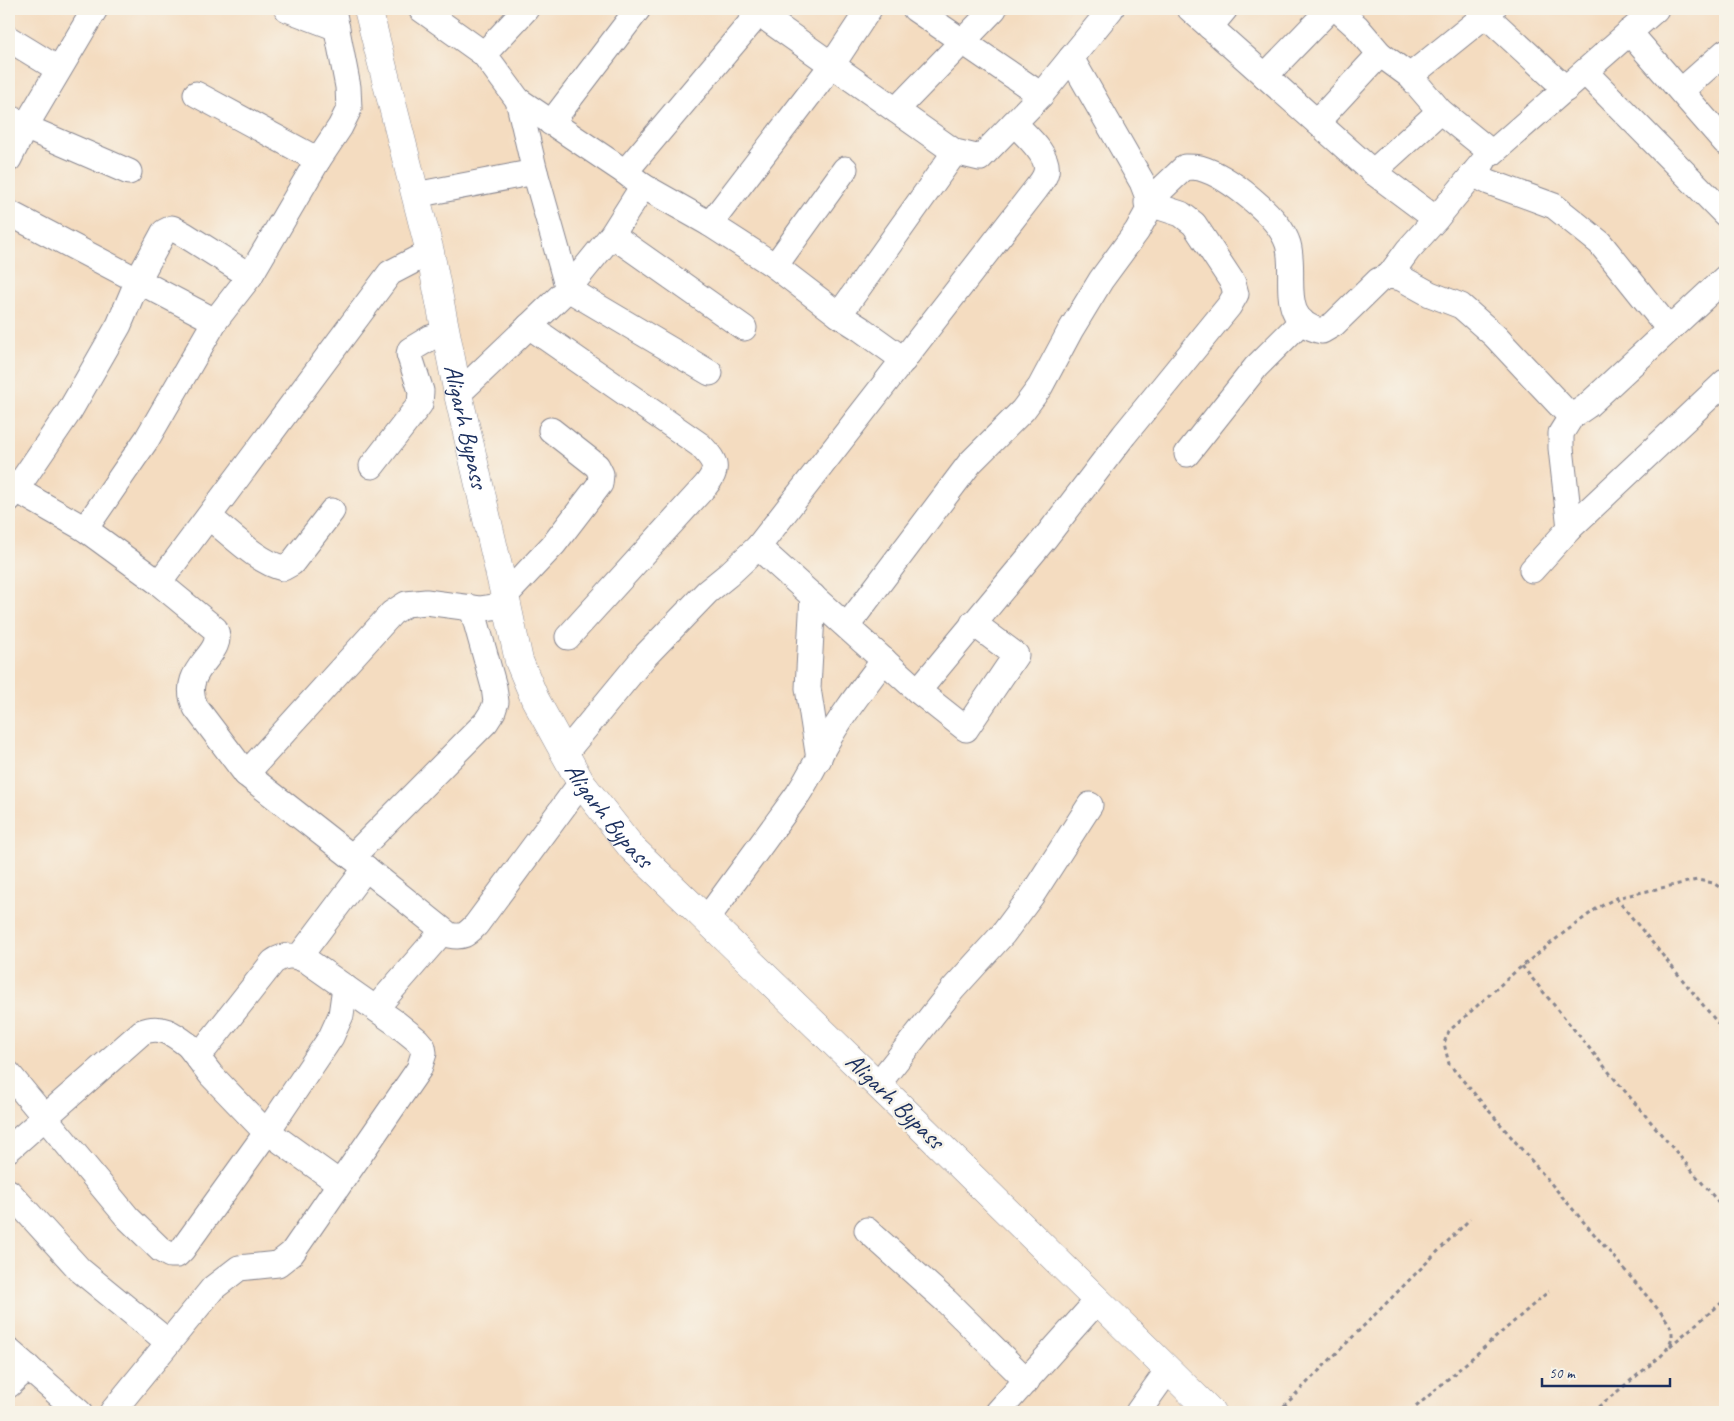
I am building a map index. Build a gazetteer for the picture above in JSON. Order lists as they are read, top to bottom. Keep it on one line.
{"streets":{"highway":["Aligarh Bypass"]},"scale_bar":"50 m"}
